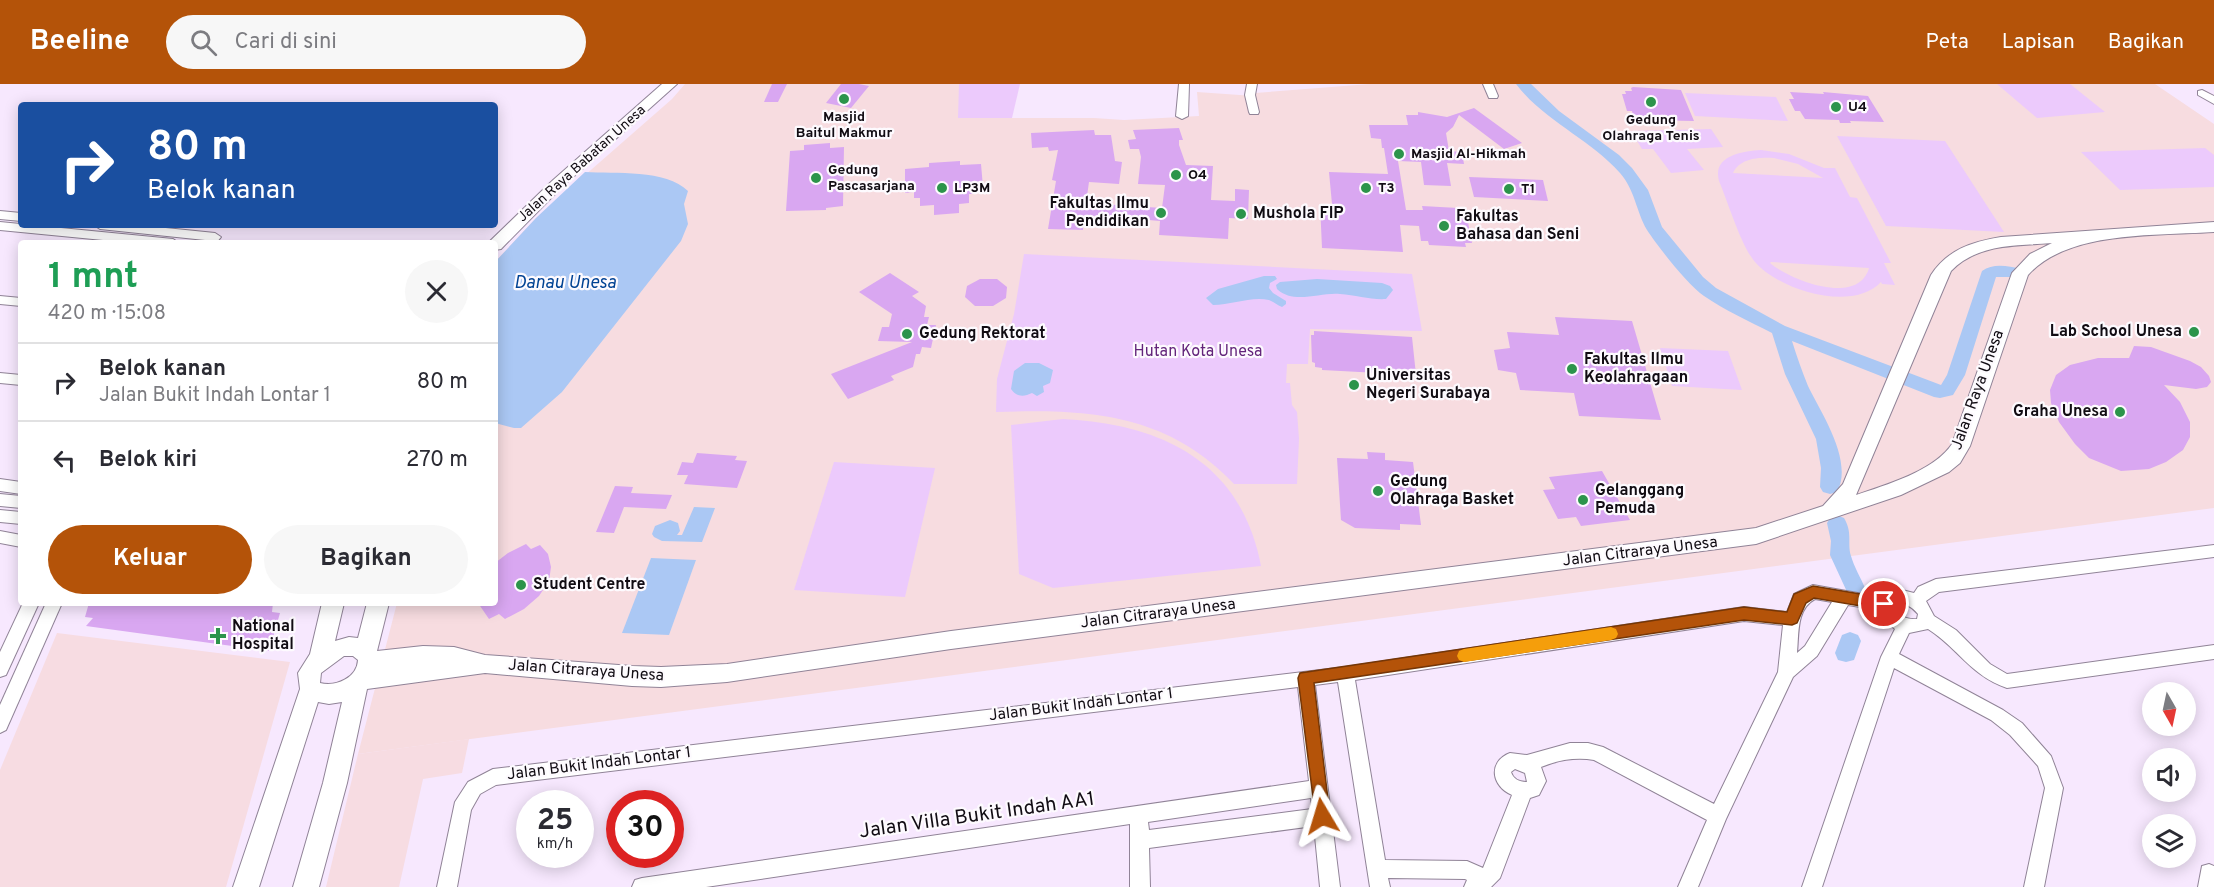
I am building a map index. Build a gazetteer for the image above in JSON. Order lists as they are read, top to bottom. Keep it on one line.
{"streets":{"main road":["Jalan Raya Babatan Unesa","Jalan Raya Unesa","Jalan Citraraya Unesa"],"street":["Jalan Bukit Indah Lontar 1","Jalan Villa Bukit Indah AA1"]},"crossings":[["Jalan Raya Unesa","Jalan Citraraya Unesa"]],"water":["Danau Unesa"],"parks":["Hutan Kota Unesa"],"places":{"other":["Masjid Baitul Makmur","Gedung Olahraga Tenis","U4","Masjid Al-Hikmah","O4","Gedung Pascasarjana","LP3M","T3","T1","Fakultas Ilmu Pendidikan","Mushola FIP","Fakultas Bahasa dan Seni","Lab School Unesa","Gedung Rektorat","Fakultas Ilmu Keolahragaan","Universitas Negeri Surabaya","Graha Unesa","Gedung Olahraga Basket","Gelanggang Pemuda","Student Centre"],"health":["National Hospital"]},"north":"bottom","page":{"header":"Beeline","search":"Cari di sini","nav":["Peta","Lapisan","Bagikan"],"turn":["80 m","Belok kanan"],"heading":["1 mnt","420 m · 15:08"],"list":[{"name":"Belok kanan","note":"Jalan Bukit Indah Lontar 1","value":"80 m"},{"name":"Belok kiri","value":"270 m"}],"buttons":["Keluar","Bagikan"],"speed":"25 km/h","limit":"30"}}
